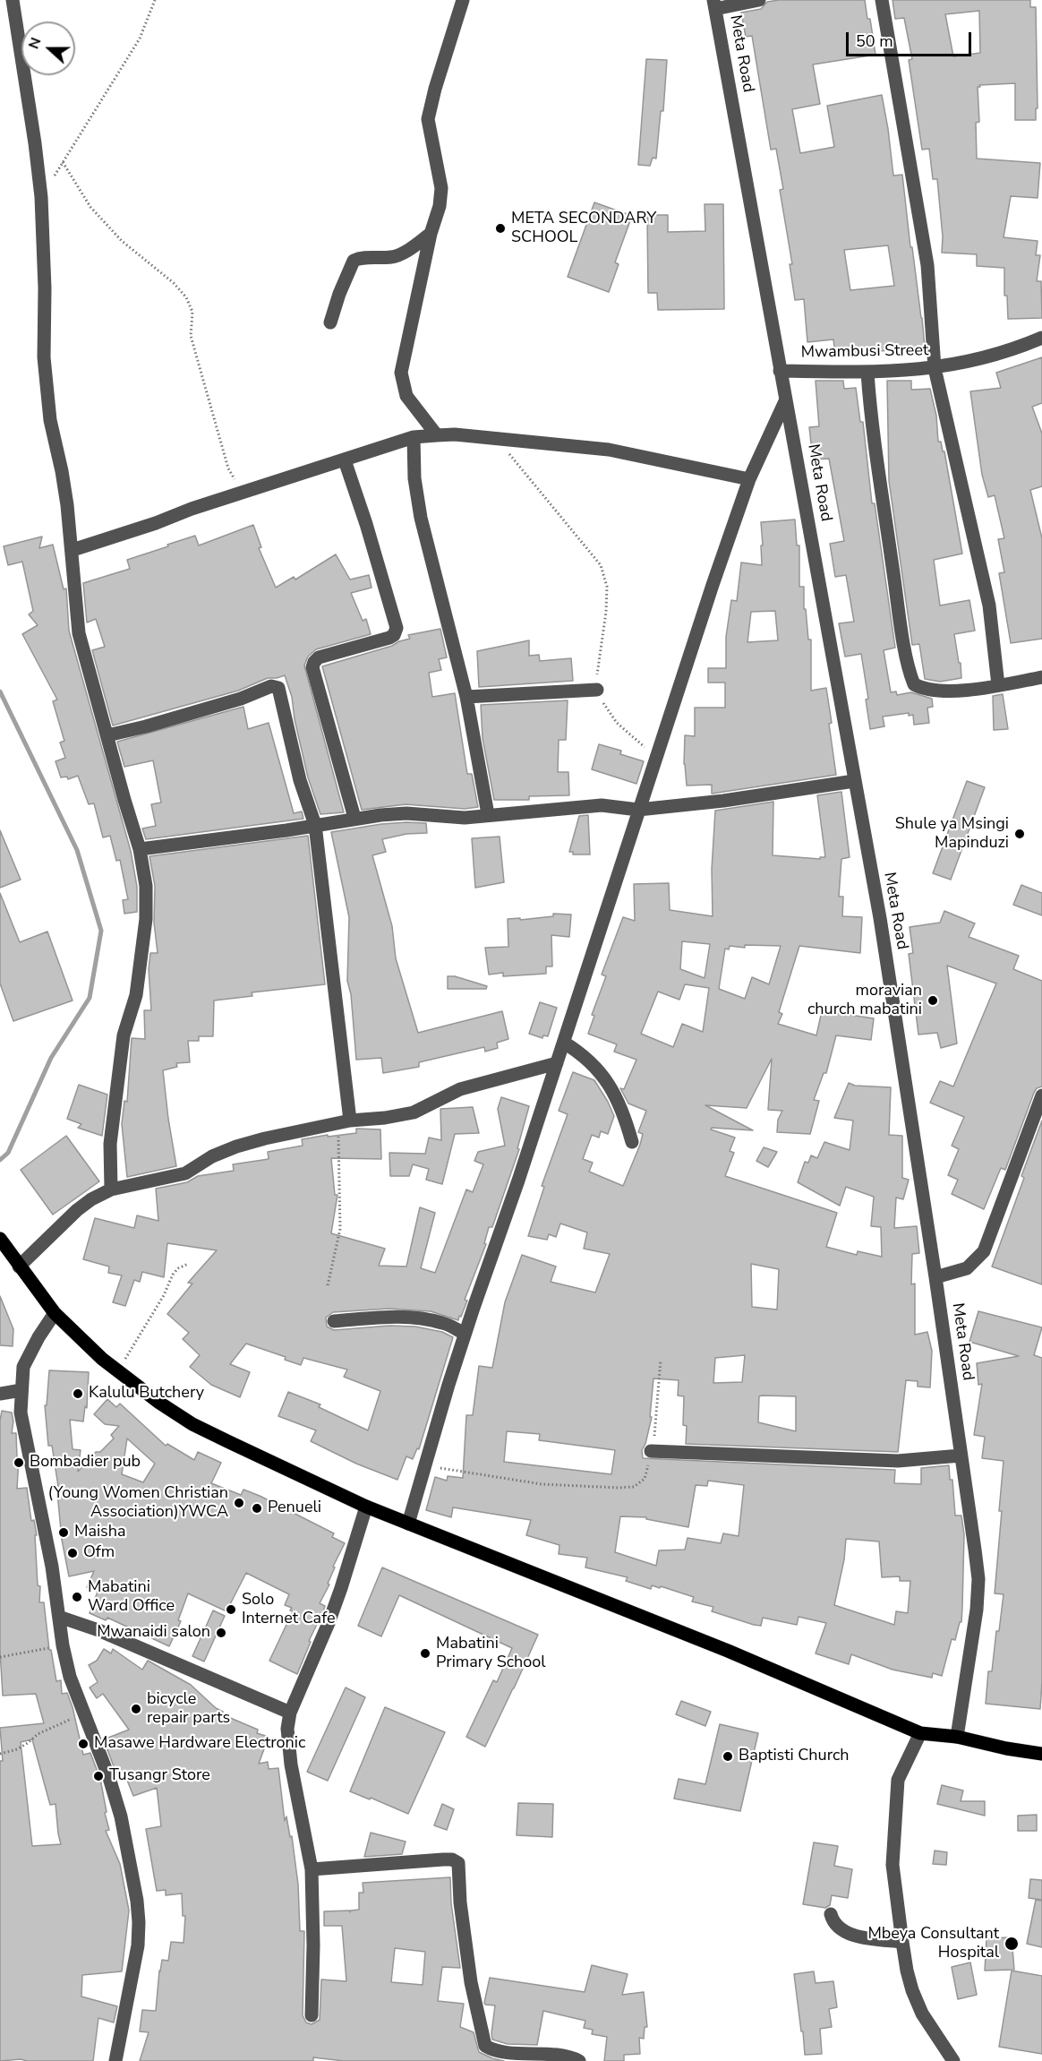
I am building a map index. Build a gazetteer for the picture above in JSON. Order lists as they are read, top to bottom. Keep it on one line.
{"streets":{"street":["Meta Road","Mwambusi Street"]},"crossings":[["Meta Road","Mwambusi Street"]],"places":["META SECONDARY SCHOOL","Shule ya Msingi Mapinduzi","moravian church mabatini","Kalulu Butchery","Bombadier pub","(Young Women Christian Association)YWCA","Penueli","Maisha","Ofm","Mabatini Ward Office","Solo Internet Cafe","Mwanaidi salon","Mabatini Primary School","bicycle repair parts","Masawe Hardware Electronic","Baptisti Church","Tusangr Store","Mbeya Consultant Hospital"],"scale_bar":"50 m","north":"left"}
